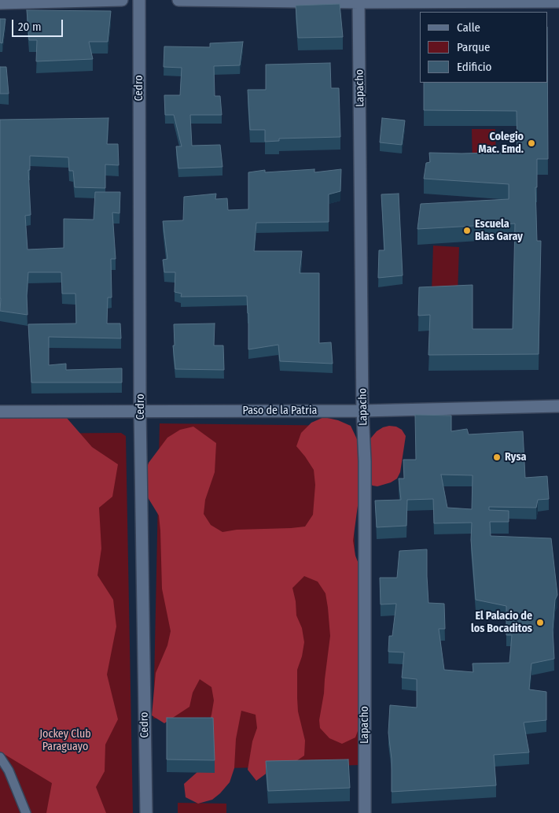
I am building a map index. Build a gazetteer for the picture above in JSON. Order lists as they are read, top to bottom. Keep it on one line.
{"streets":{"street":["Cedro","Lapacho","Paso de la Patria"]},"crossings":[["Cedro","Paso de la Patria"],["Lapacho","Paso de la Patria"]],"parks":["Jockey Club Paraguayo"],"places":["Colegio Mac. Emd.","Escuela Blas Garay","Rysa","El Palacio de los Bocaditos"],"legend":["Calle","Parque","Edificio"],"scale_bar":"20 m"}
